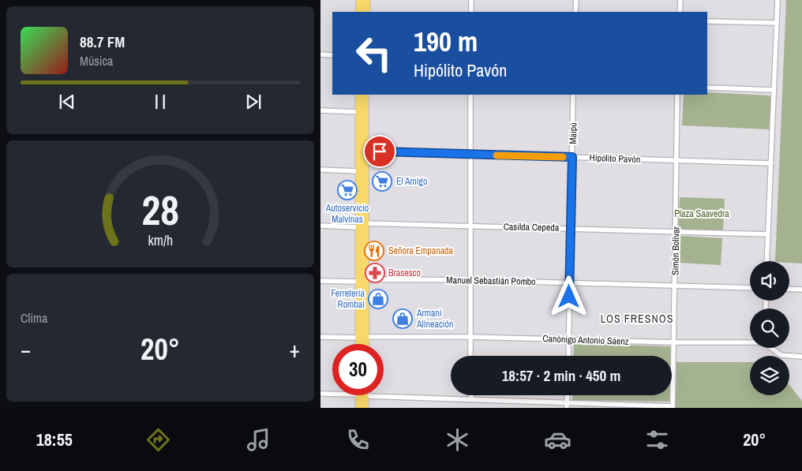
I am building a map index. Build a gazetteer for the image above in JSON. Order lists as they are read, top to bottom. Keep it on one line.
{"streets":{"street":["Maipú","Hipólito Pavón","Casilda Cepeda","Simón Bolívar","Manuel Sebastián Pombo","Canónigo Antonio Sáenz"]},"crossings":[["Maipú","Hipólito Pavón"],["Maipú","Casilda Cepeda"],["Maipú","Manuel Sebastián Pombo"],["Maipú","Canónigo Antonio Sáenz"],["Hipólito Pavón","Simón Bolívar"],["Casilda Cepeda","Simón Bolívar"],["Simón Bolívar","Manuel Sebastián Pombo"],["Simón Bolívar","Canónigo Antonio Sáenz"]],"districts":["LOS FRESNOS"],"parks":["Plaza Saavedra"],"places":{"supermarket":["El Amigo","Autoservicio Malvinas"],"restaurant":["Señora Empanada"],"pharmacy":["Brasesco"],"shop":["Ferretería Rombai","Armani Alineación"]},"page":{"turn":["190 m","Hipólito Pavón"],"song":["88.7 FM","Música"],"tile":"Clima","heat":["−","20°","+"],"limit":"30","trip":"18:57 · 2 min · 450 m","tabs":["18:55","20°"],"gauge":["28","km/h"]}}
